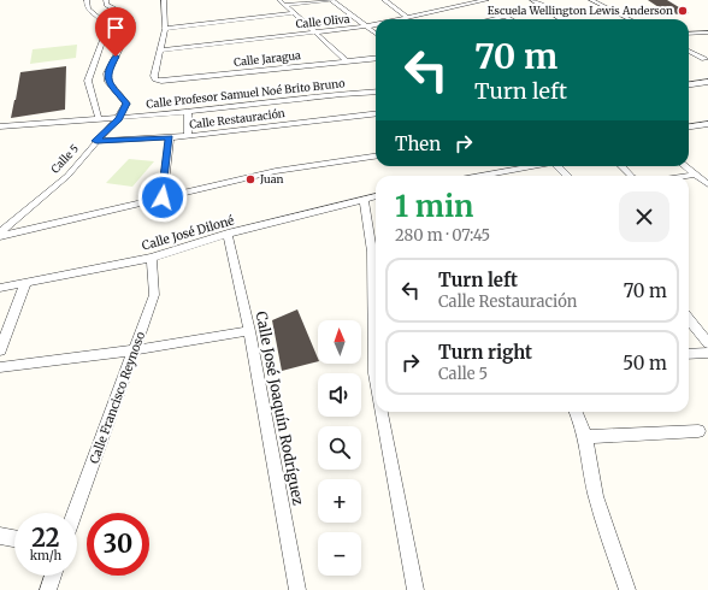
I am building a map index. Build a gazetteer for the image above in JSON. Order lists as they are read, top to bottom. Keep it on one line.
{"streets":{"street":["Calle Oliva","Calle Jaragua","Calle Profesor Samuel Noé Brito Bruno","Calle Restauración","Calle 5","Calle José Diloné","Calle Francisco Reynoso","Calle José Joaquín Rodríguez"]},"crossings":[["Calle Oliva","Calle Jaragua"],["Calle Profesor Samuel Noé Brito Bruno","Calle 5"],["Calle Restauración","Calle 5"],["Calle José Diloné","Calle Francisco Reynoso"],["Calle José Diloné","Calle José Joaquín Rodríguez"]],"places":["Escuela Wellington Lewis Anderson","Juan"],"north":"top","page":{"turn":["70 m","Turn left"],"then":"Then","heading":["1 min","280 m · 07:45"],"list":[{"name":"Turn left","note":"Calle Restauración","value":"70 m"},{"name":"Turn right","note":"Calle 5","value":"50 m"}],"map_buttons":["+","−"],"speed":"22 km/h","limit":"30"}}
